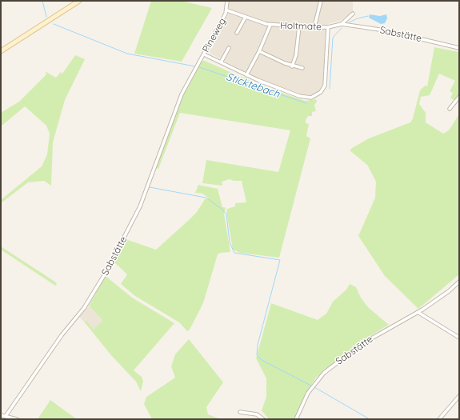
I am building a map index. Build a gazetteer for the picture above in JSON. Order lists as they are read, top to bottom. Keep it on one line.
{"streets":{"street":["Holtmate","Sabstätte","Pineweg"]},"crossings":[["Holtmate","Sabstätte"],["Holtmate","Pineweg"],["Sabstätte","Pineweg"]],"water":["Sticktebach"]}
